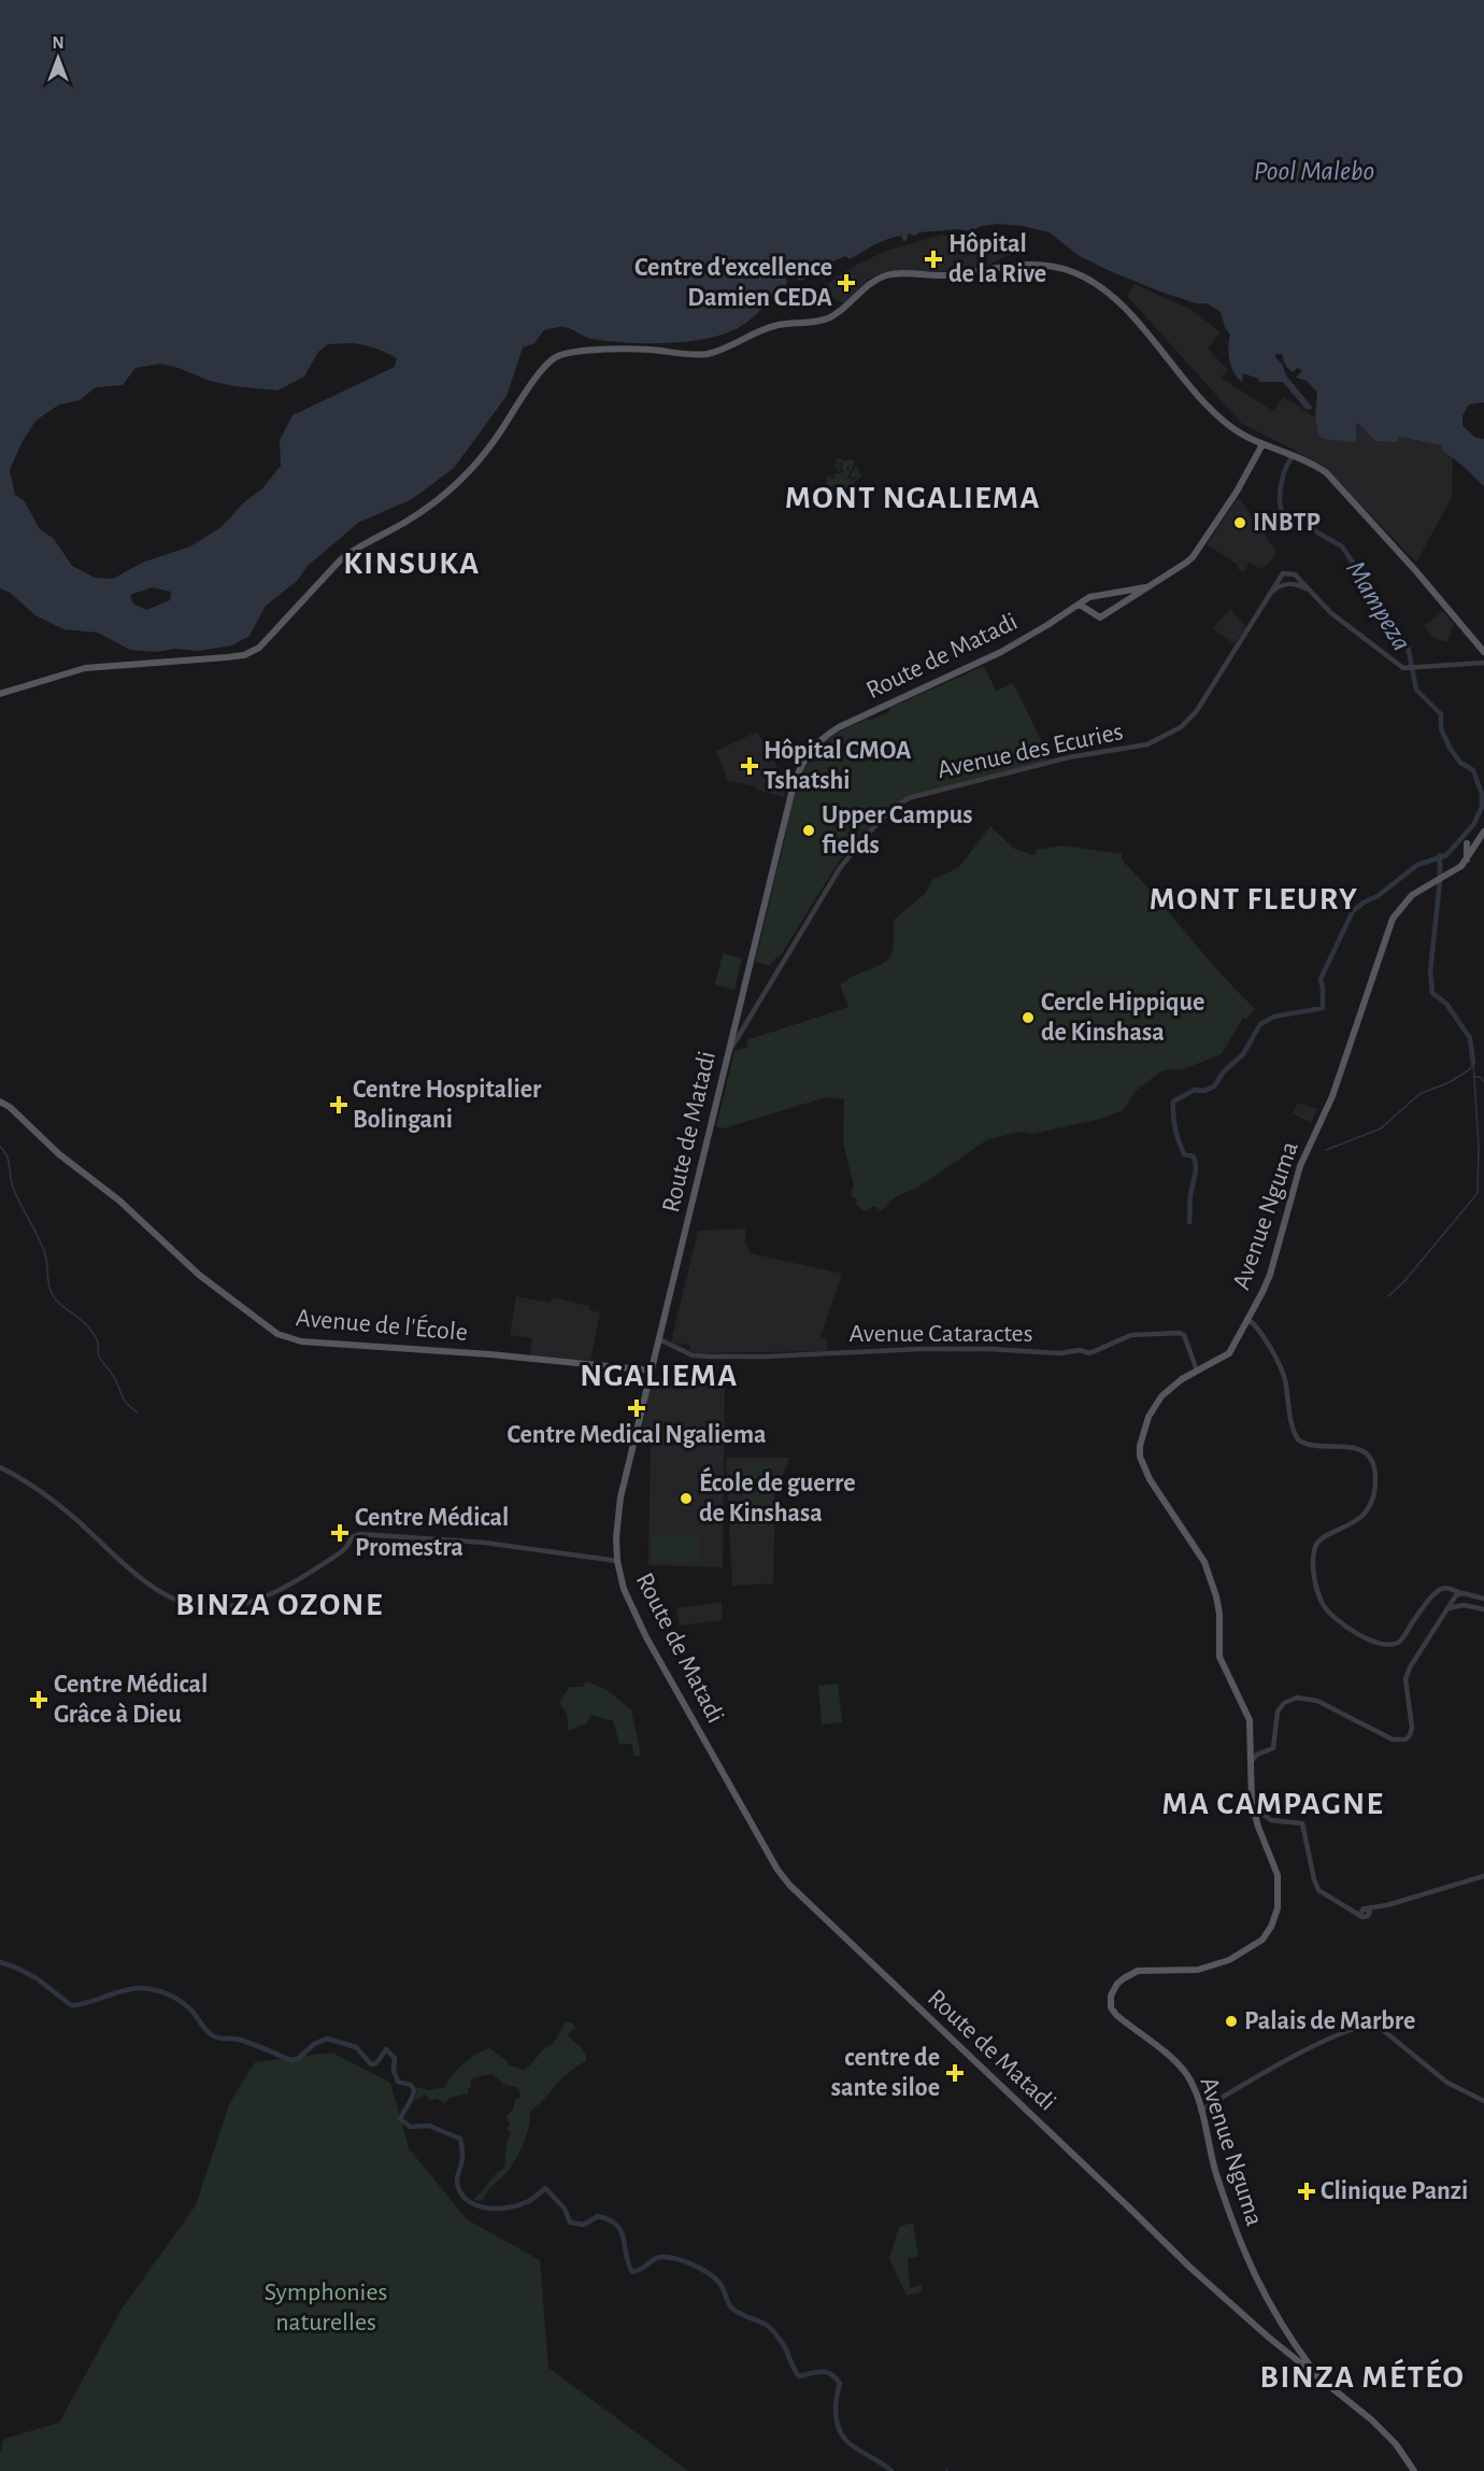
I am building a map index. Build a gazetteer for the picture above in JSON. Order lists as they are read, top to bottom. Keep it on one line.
{"streets":{"main road":["Route de Matadi","Avenue Nguma","Avenue de l'École"],"street":["Avenue des Ecuries","Avenue Cataractes"]},"crossings":[["Route de Matadi","Avenue des Ecuries"],["Route de Matadi","Avenue Nguma"],["Route de Matadi","Avenue de l'École"],["Route de Matadi","Avenue Cataractes"],["Avenue Nguma","Avenue Cataractes"]],"districts":["MONT NGALIEMA","KINSUKA","MONT FLEURY","NGALIEMA","BINZA OZONE","MA CAMPAGNE","BINZA MÉTÉO"],"water":["Pool Malebo","Mampeza"],"parks":["Symphonies naturelles"],"places":{"health":["Hôpital de la Rive","Centre d'excellence Damien CEDA","Hôpital CMOA Tshatshi","Centre Hospitalier Bolingani","Centre Medical Ngaliema","Centre Médical Promestra","Centre Médical Grâce à Dieu","centre de sante siloe","Clinique Panzi"],"other":["INBTP","Upper Campus fields","Cercle Hippique de Kinshasa","École de guerre de Kinshasa","Palais de Marbre"]},"north":"top"}
